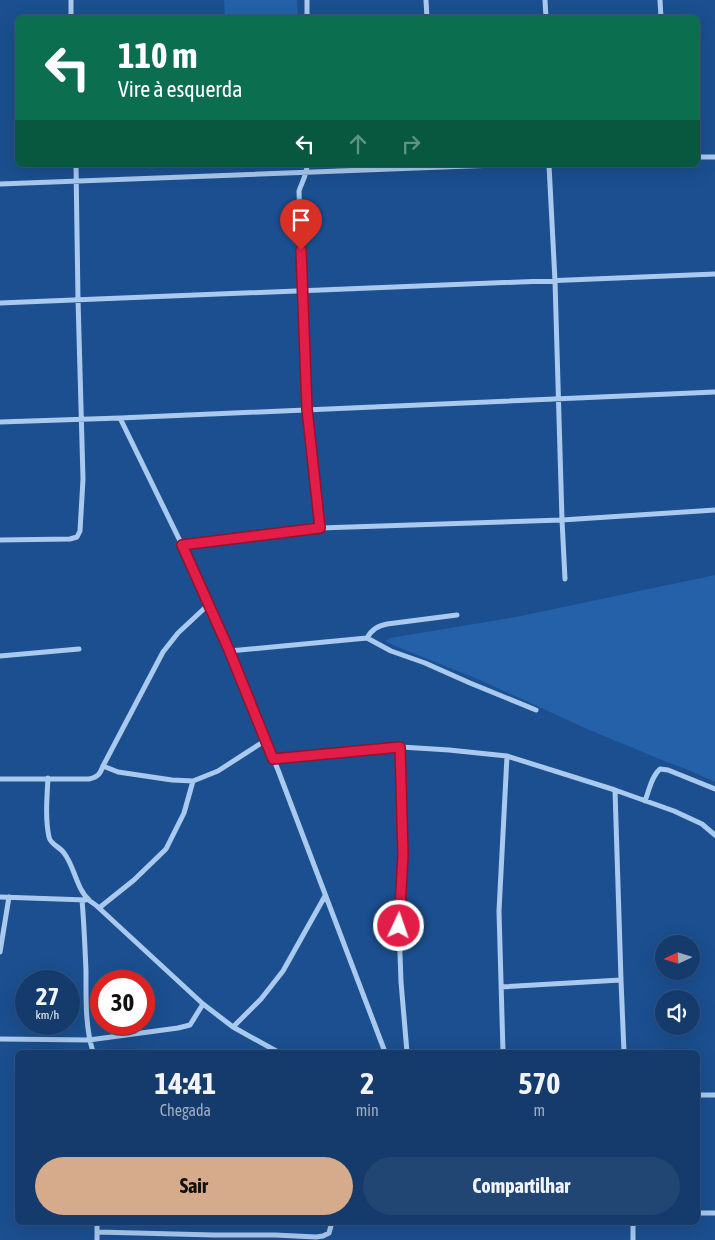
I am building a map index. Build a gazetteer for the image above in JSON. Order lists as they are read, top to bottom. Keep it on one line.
{"north":"left","page":{"turn":["110 m","Vire à esquerda"],"speed":"27 km/h","limit":"30","eta":["14:41","Chegada","2","min","570","m"],"buttons":["Sair","Compartilhar"]}}
